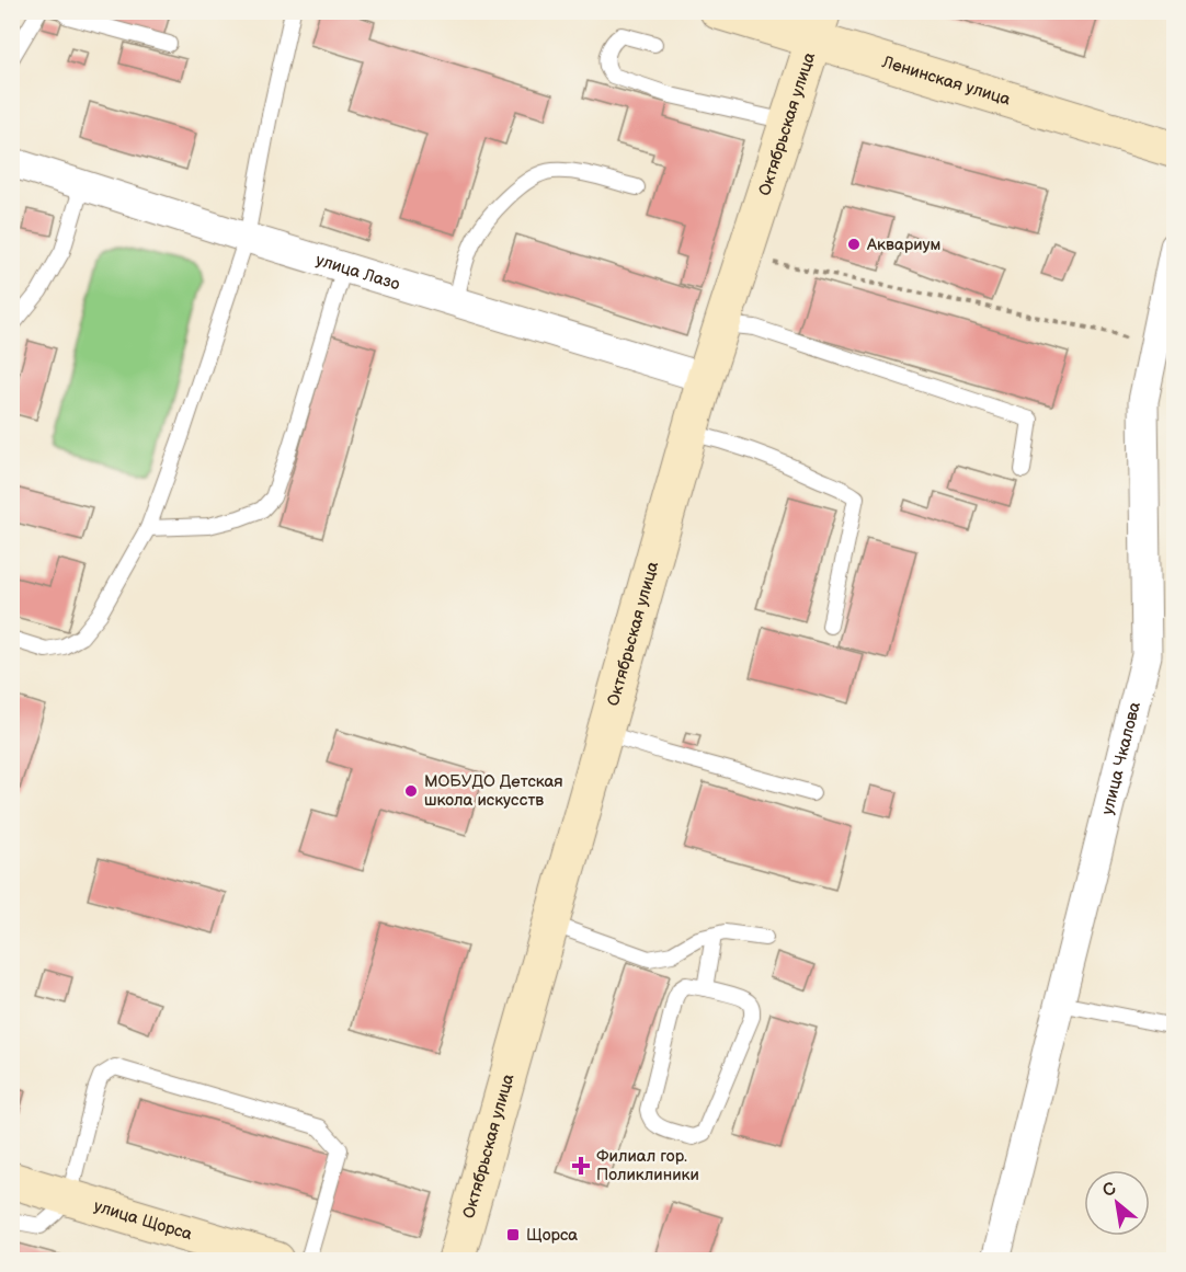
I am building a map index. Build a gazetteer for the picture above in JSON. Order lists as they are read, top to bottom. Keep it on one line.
{"streets":{"main road":["Ленинская улица","Октябрьская улица","улица Щорса"],"street":["улица Лазо","улица Чкалова"]},"crossings":[["Ленинская улица","Октябрьская улица"],["Октябрьская улица","улица Лазо"]],"places":{"other":["Аквариум","МОБУДО Детская школа искусcтв"],"health":["Филиал гор. Поликлиники"],"transit":["Щорса"]},"north":"top left"}
